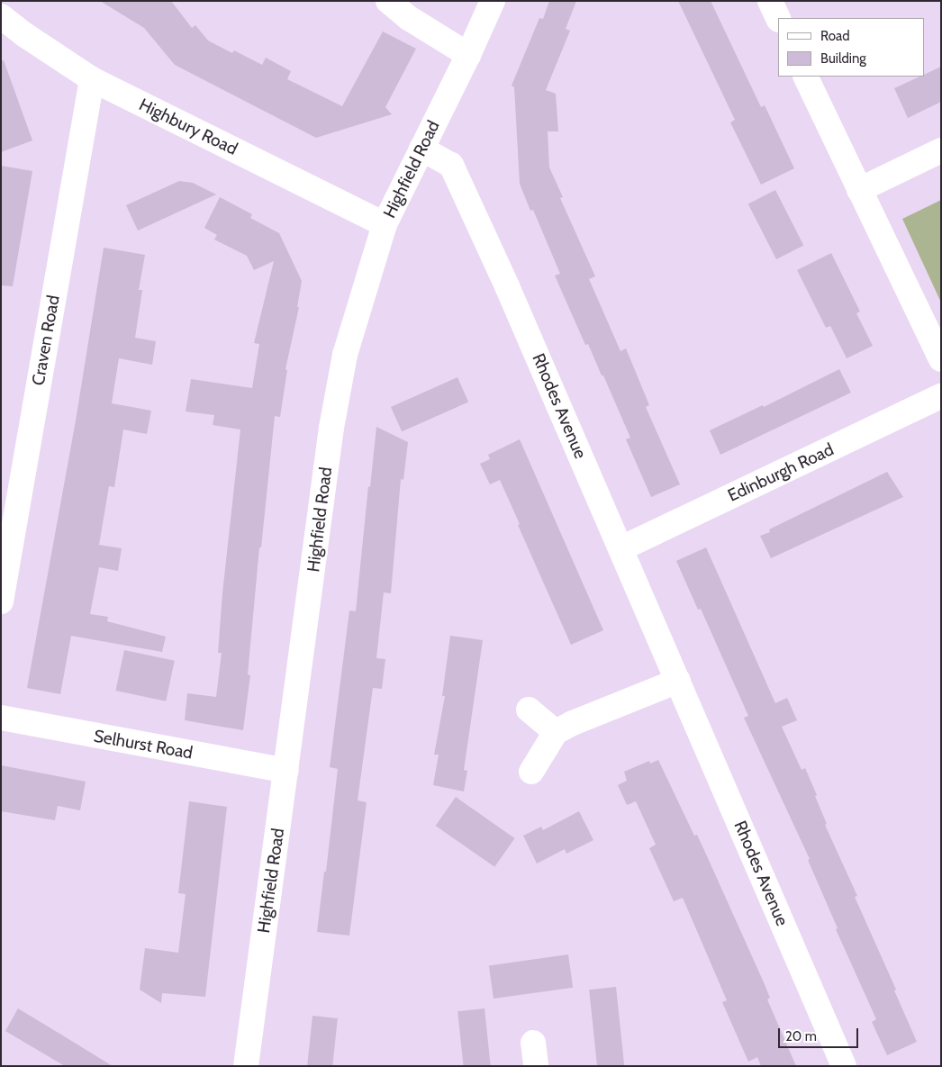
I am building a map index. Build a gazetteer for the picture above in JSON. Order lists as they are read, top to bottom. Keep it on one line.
{"streets":{"street":["Highbury Road","Highfield Road","Craven Road","Rhodes Avenue","Edinburgh Road","Selhurst Road"]},"crossings":[["Highbury Road","Highfield Road"],["Highbury Road","Craven Road"],["Highfield Road","Rhodes Avenue"],["Highfield Road","Selhurst Road"],["Rhodes Avenue","Edinburgh Road"]],"legend":["Road","Building"],"scale_bar":"20 m"}
